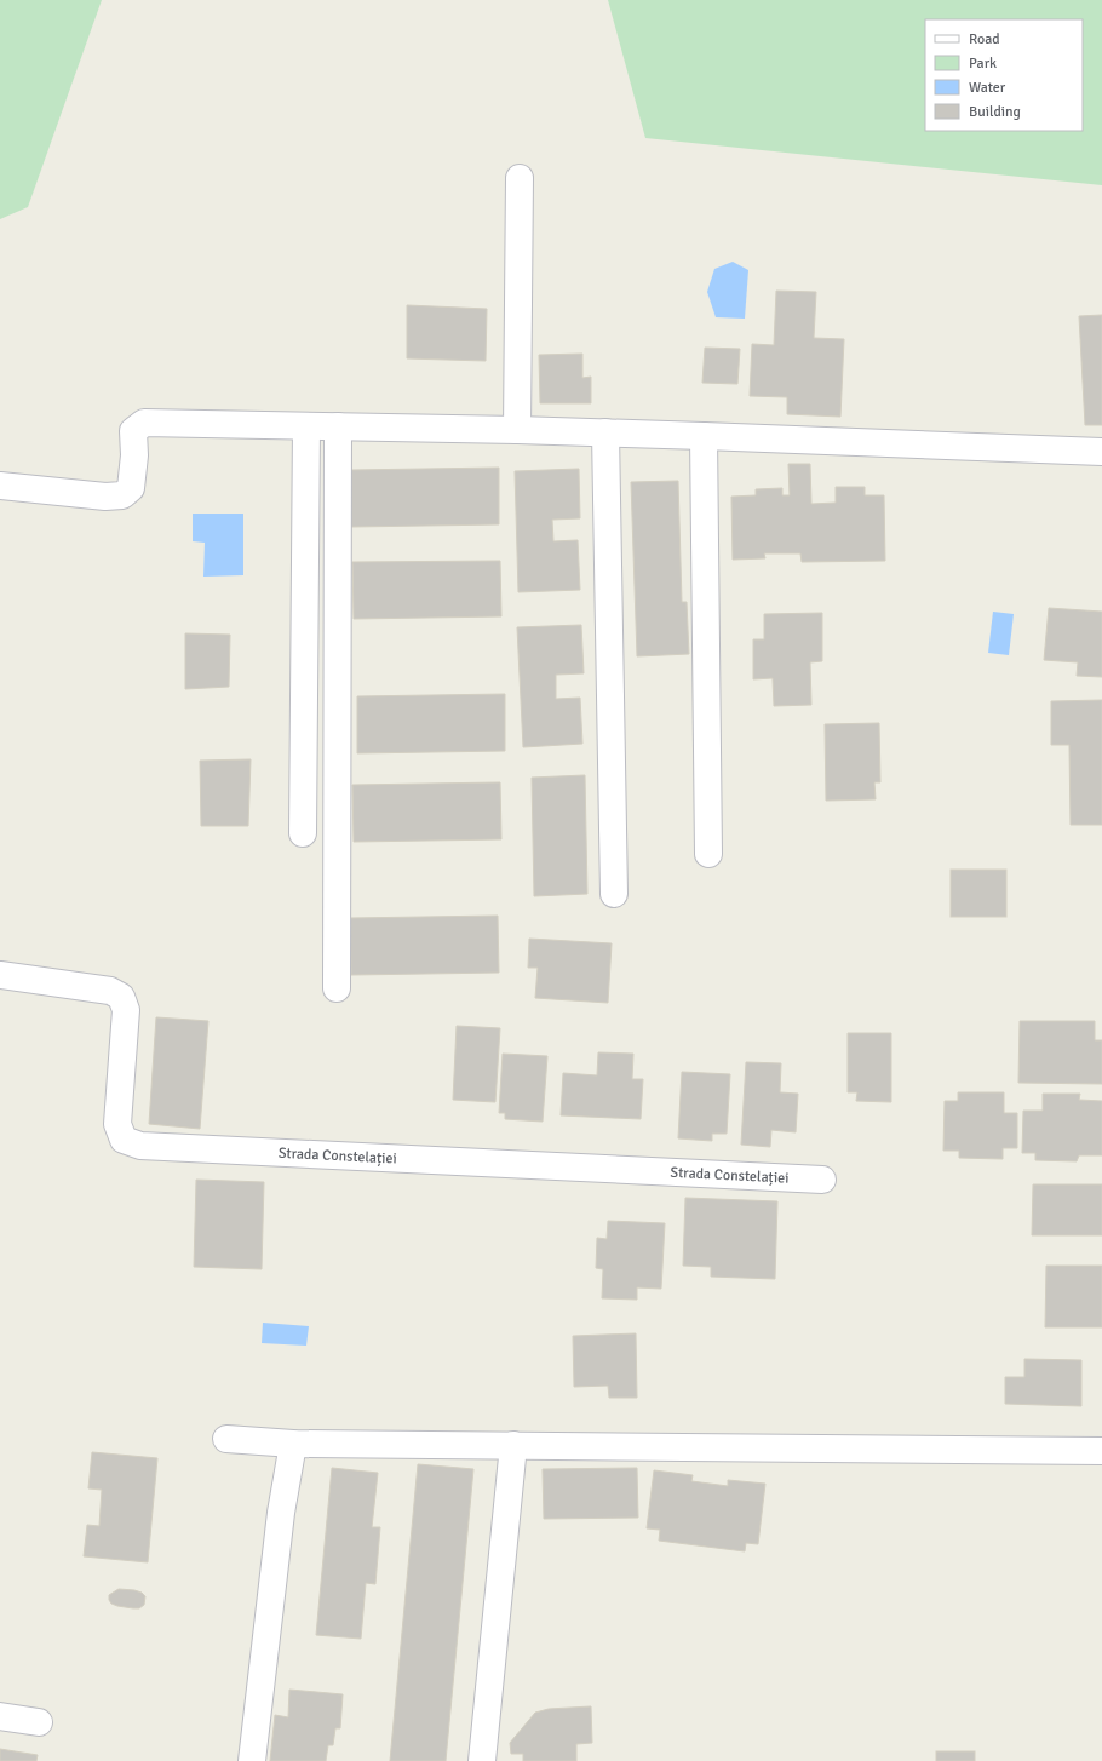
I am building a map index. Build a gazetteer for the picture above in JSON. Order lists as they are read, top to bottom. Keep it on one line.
{"streets":{"street":["Strada Constelației"]},"legend":["Road","Park","Water","Building"]}
